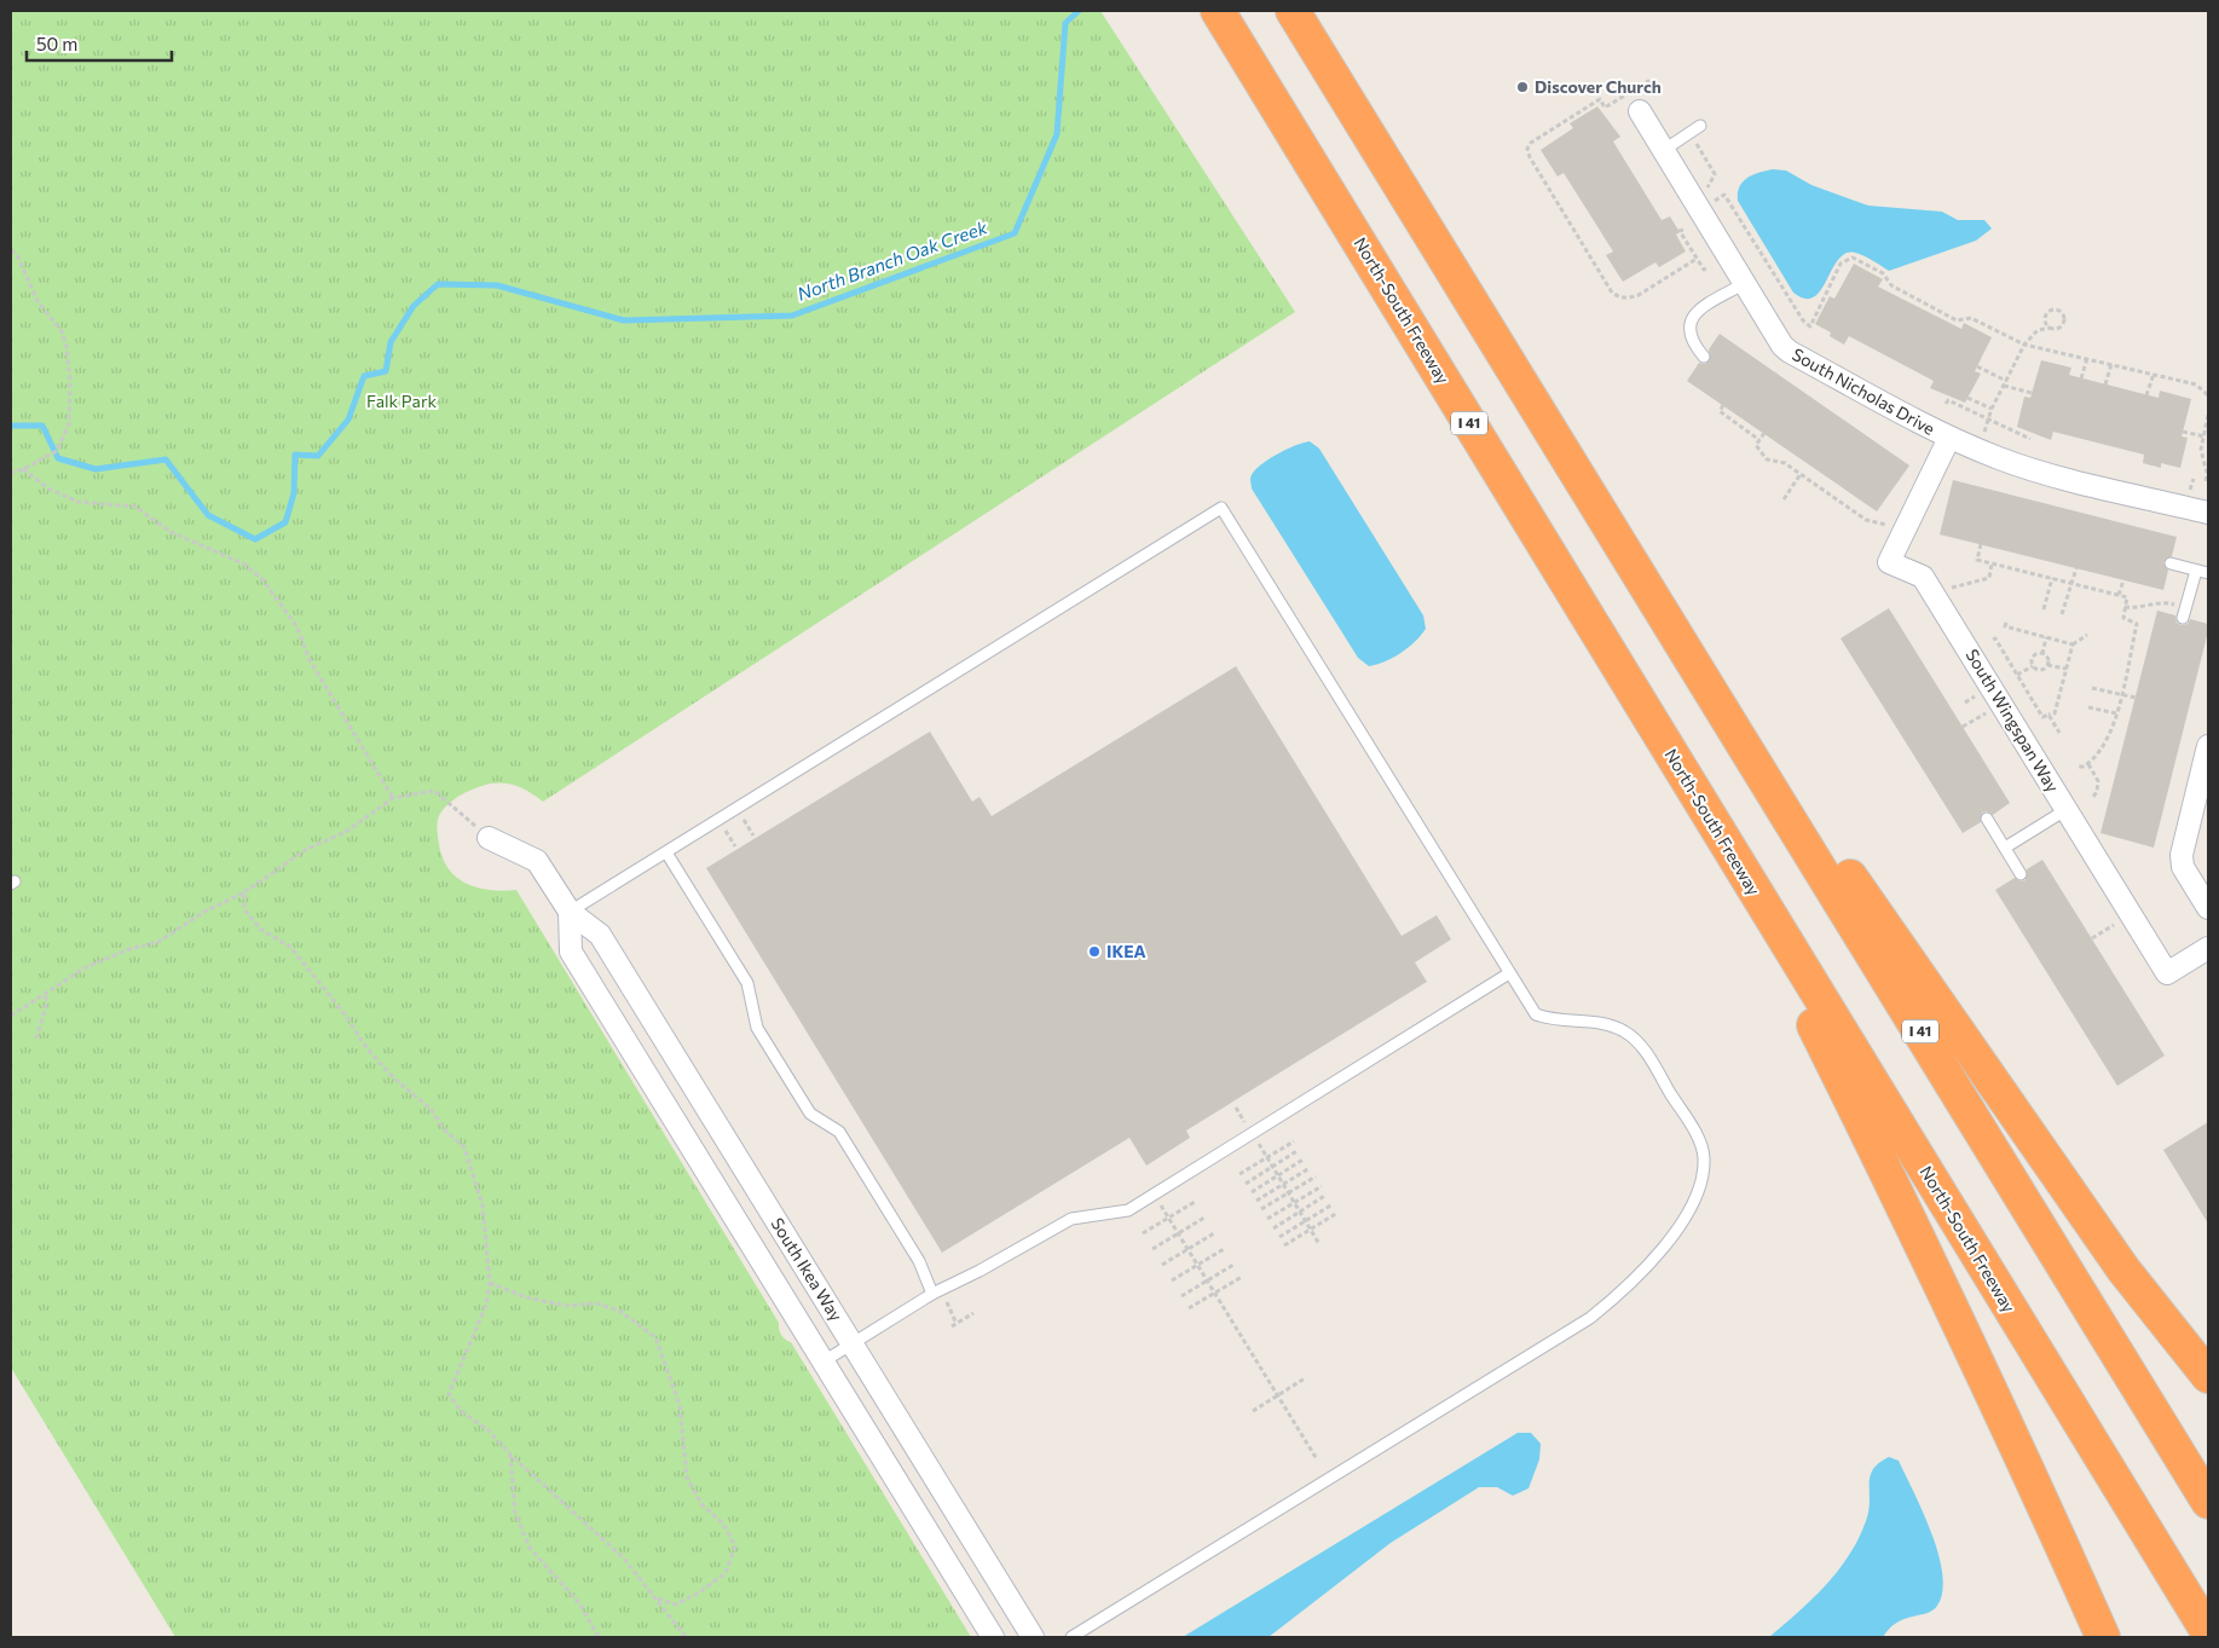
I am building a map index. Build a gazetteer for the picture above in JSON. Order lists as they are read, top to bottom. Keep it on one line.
{"streets":{"highway":["North-South Freeway","I 41"],"street":["South Nicholas Drive","South Wingspan Way","South Ikea Way"]},"crossings":[["South Nicholas Drive","South Wingspan Way"]],"water":["North Branch Oak Creek"],"parks":["Falk Park"],"places":["Discover Church","IKEA"],"scale_bar":"50 m"}
